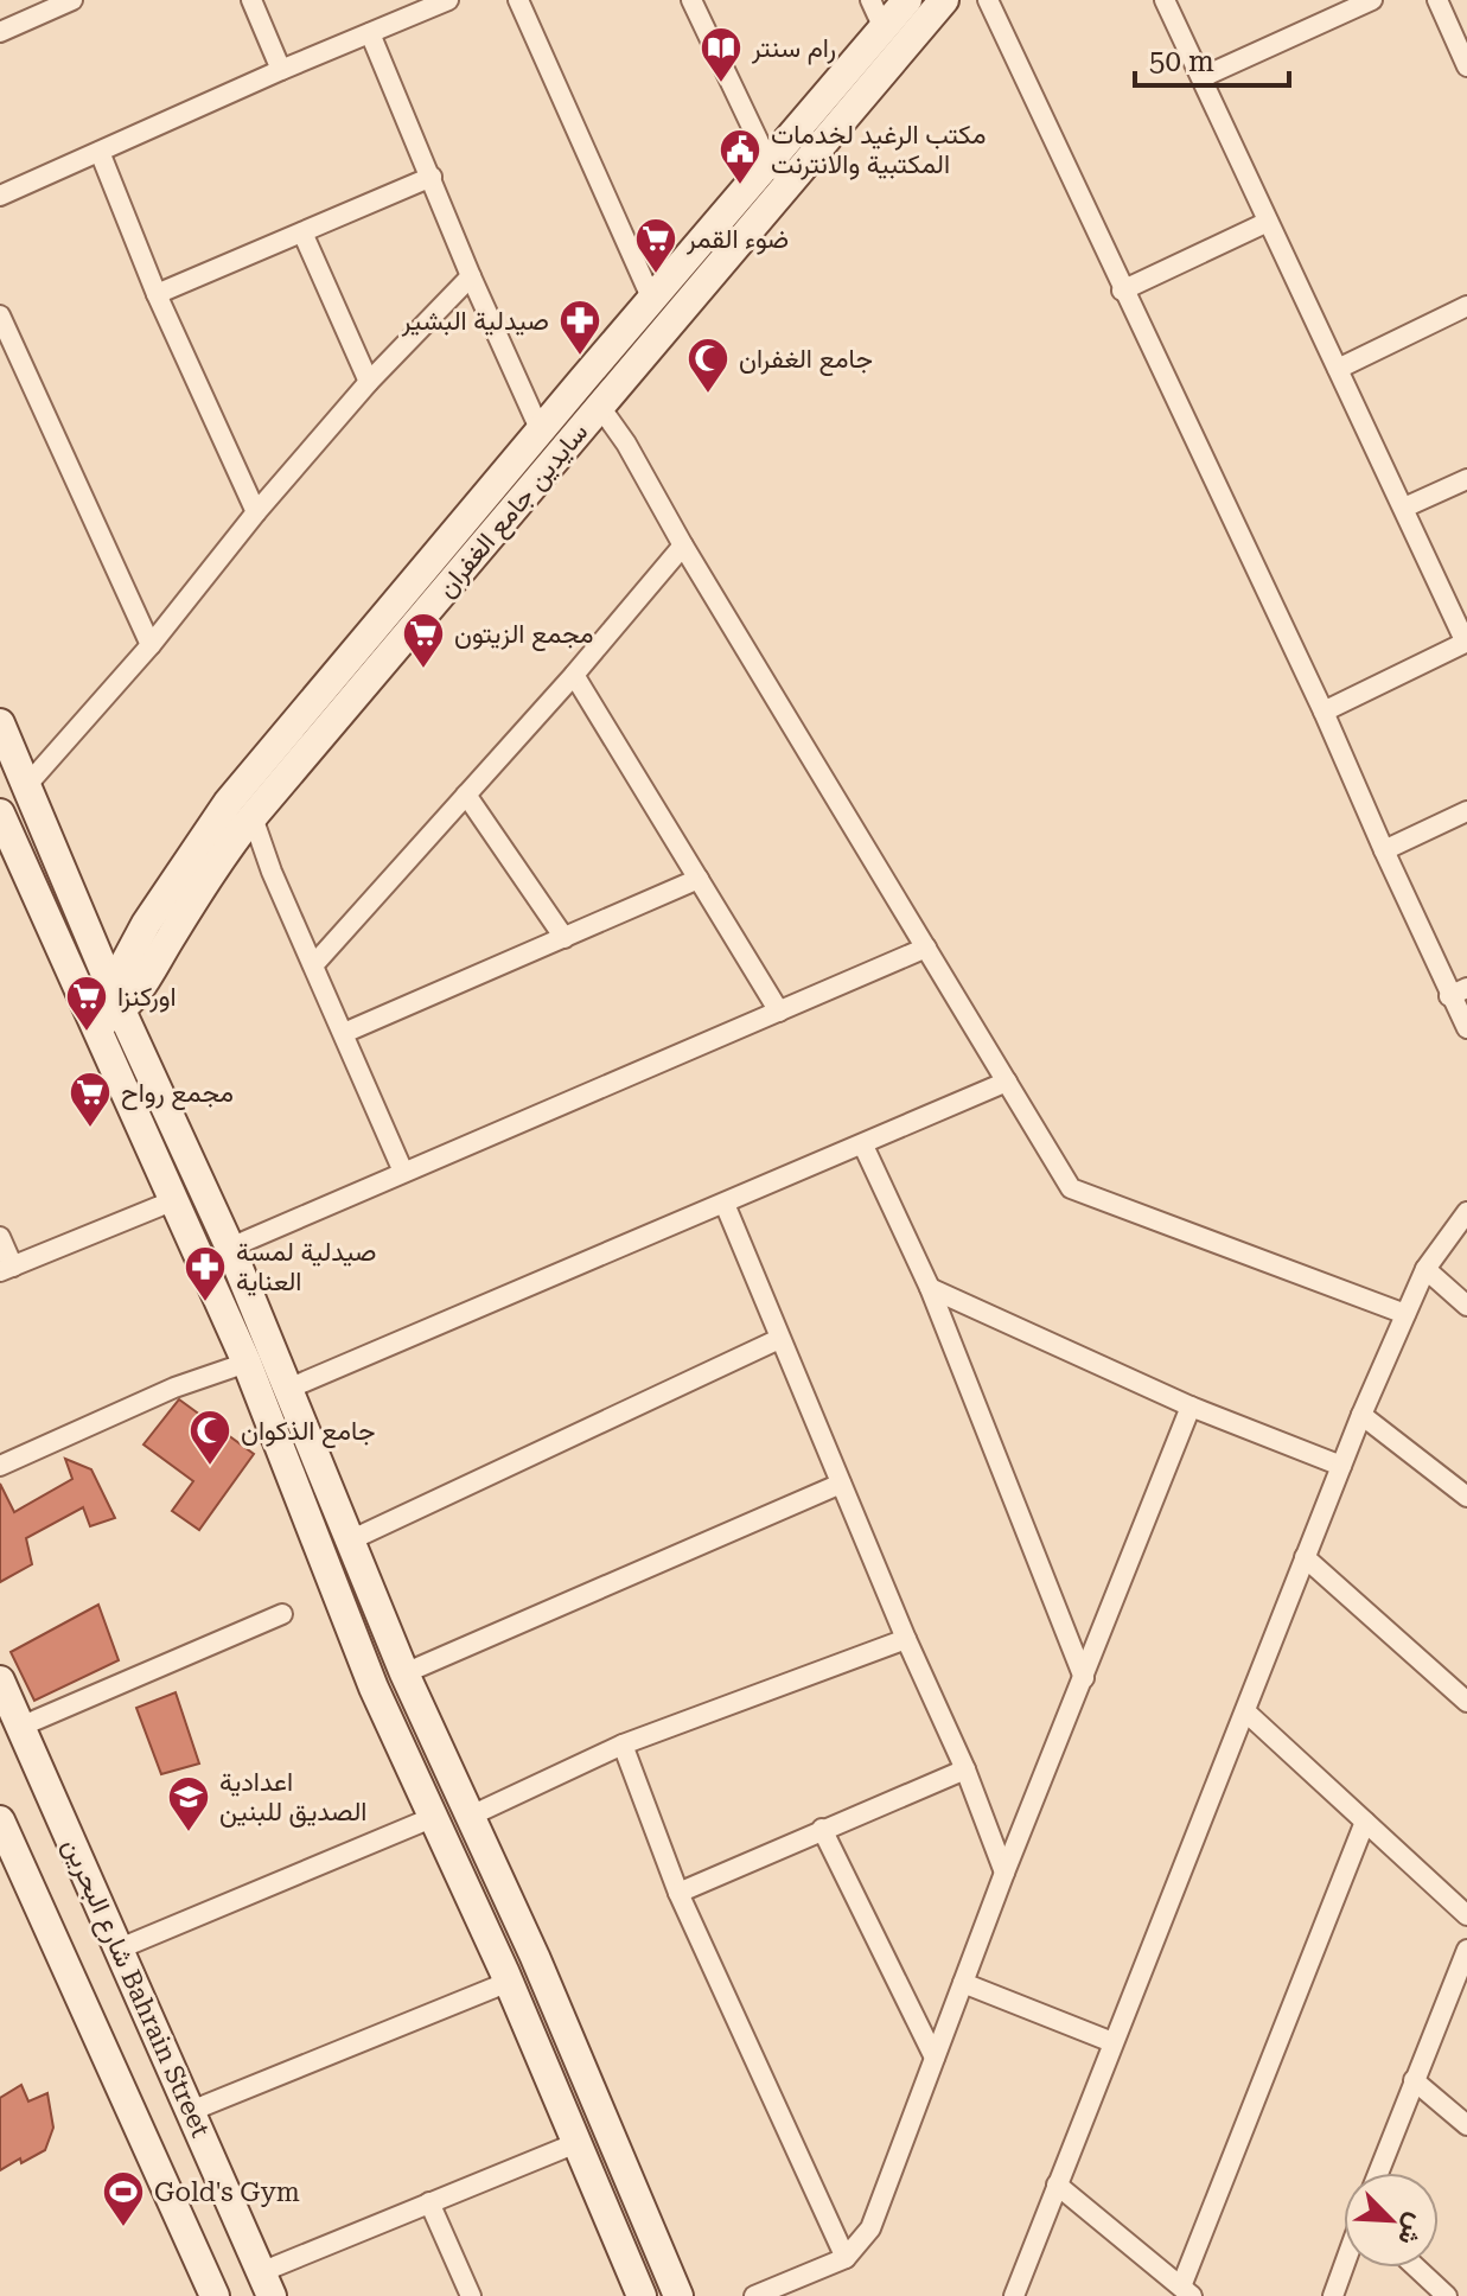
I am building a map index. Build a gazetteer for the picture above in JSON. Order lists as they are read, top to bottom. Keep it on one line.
{"streets":{"street":["سايدين جامع الغفران","شارع البحرين Bahrain Street"]},"places":{"library":["رام سنتر"],"public building":["مكتب الرغيد لخدمات المكتبية والانترنت"],"supermarket":["ضوء القمر","مجمع الزيتون","اوركنزا","مجمع رواح"],"pharmacy":["صيدلية البشير","صيدلية لمسة العناية"],"mosque":["جامع الغفران","جامع الذكوان"],"school or university":["اعدادية الصديق للبنين"],"sports":["Gold's Gym"]},"scale_bar":"50 m","north":"bottom right"}
